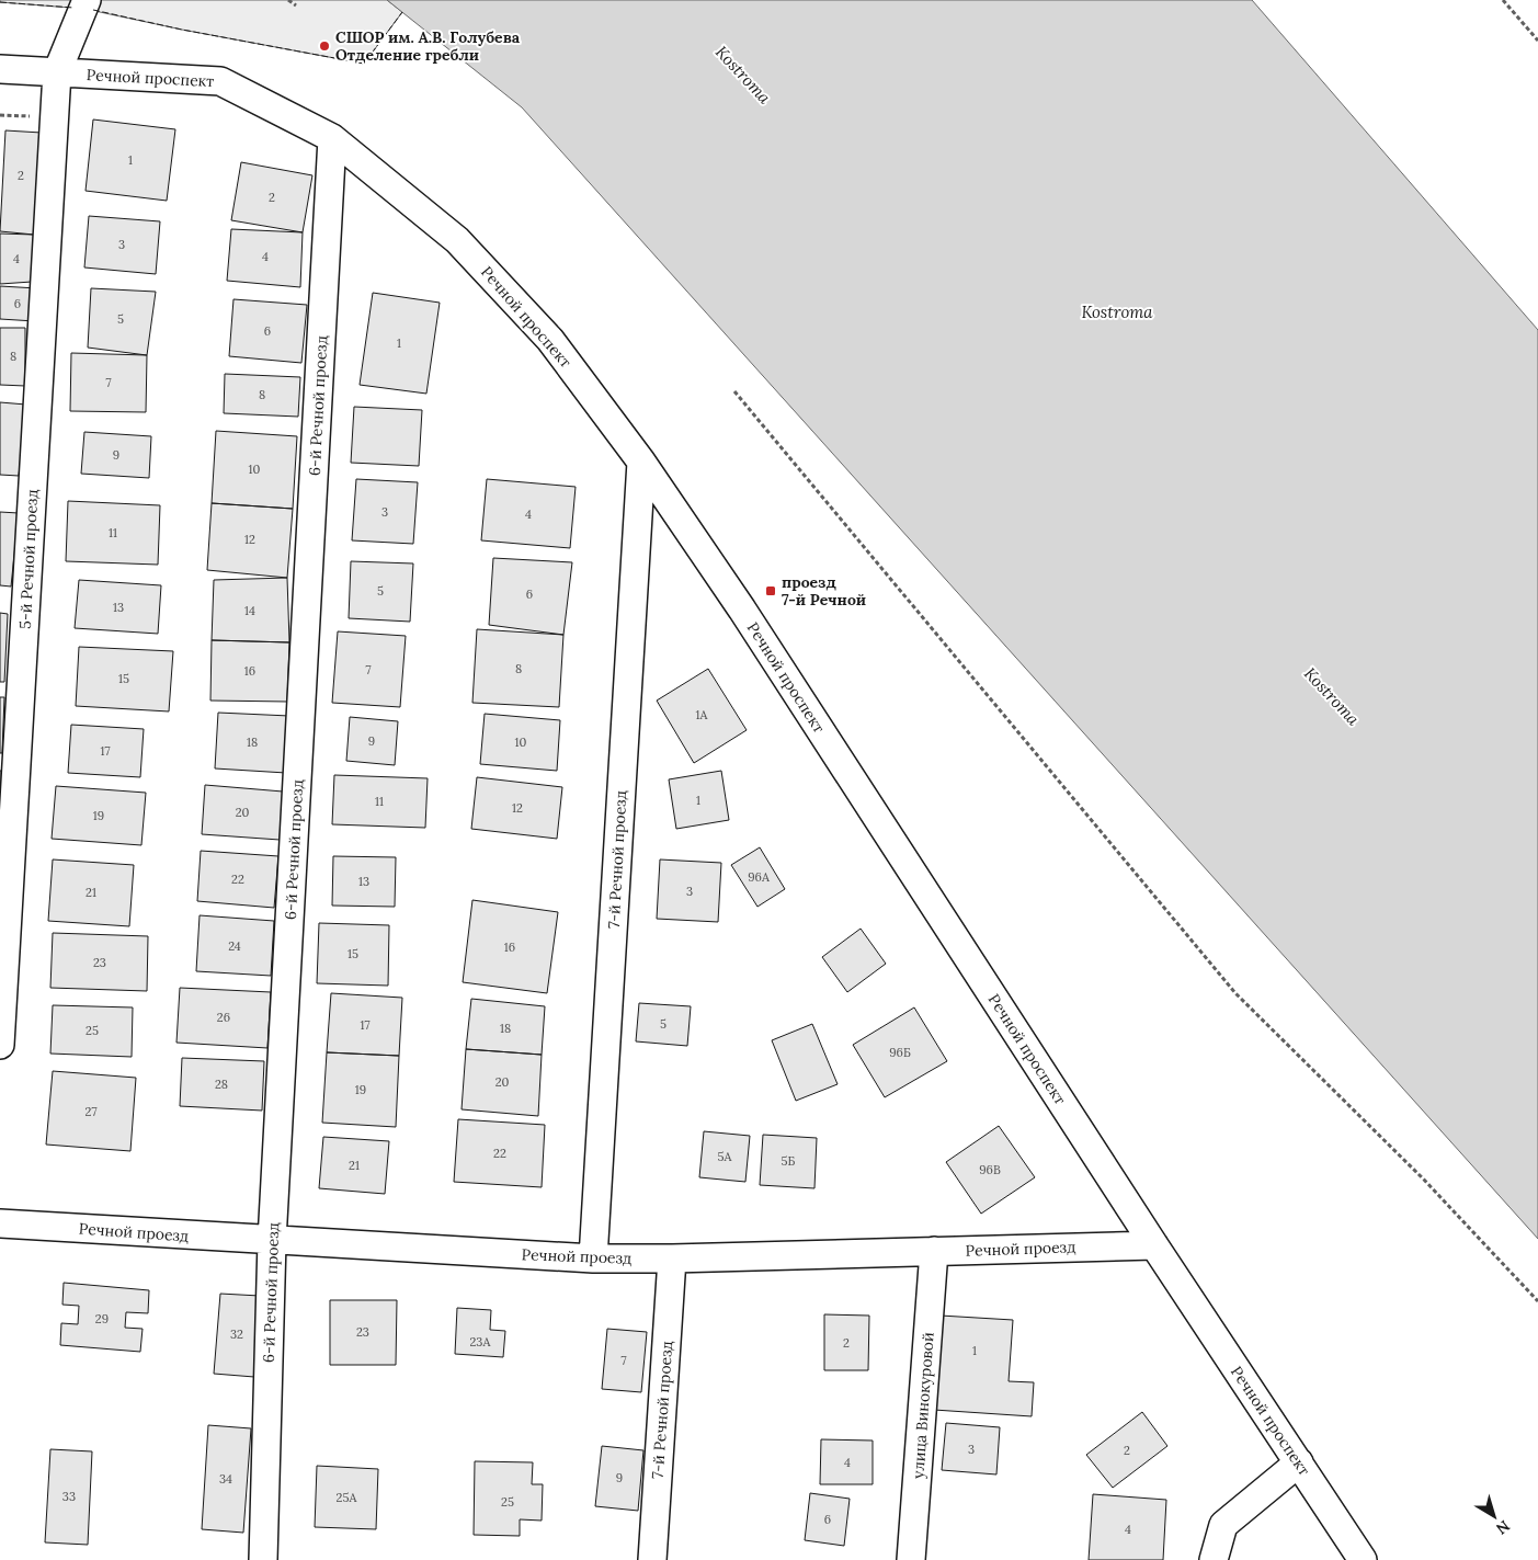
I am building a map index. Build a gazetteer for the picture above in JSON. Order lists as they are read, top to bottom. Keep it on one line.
{"streets":{"street":["Речной проспект","6-й Речной проезд","5-й Речной проезд","7-й Речной проезд","Речной проезд","улица Винокуровой"]},"crossings":[["Речной проспект","6-й Речной проезд"],["Речной проспект","5-й Речной проезд"],["Речной проспект","7-й Речной проезд"],["Речной проспект","Речной проезд"],["6-й Речной проезд","Речной проезд"],["7-й Речной проезд","Речной проезд"],["Речной проезд","улица Винокуровой"]],"water":["Kostroma"],"places":{"other":["СШОР им. А.В. Голубева Отделение гребли"],"transit":["проезд 7-й Речной"]},"house_numbers":["1","2","2","3","4","4","6","5","6","1","8","7","8","9","10","3","4","11","12","5","6","13","14","8","7","16","15","1А","9","18","10","17","1","11","12","20","19","96А","22","13","3","21","24","16","15","23","26","5","17","18","25","96Б","20","28","19","27","22","5А","5Б","21","96В","29","23","32","23А","2","1","7","3","2","4","9","34","33","25А","25","6","4"],"north":"bottom right"}
